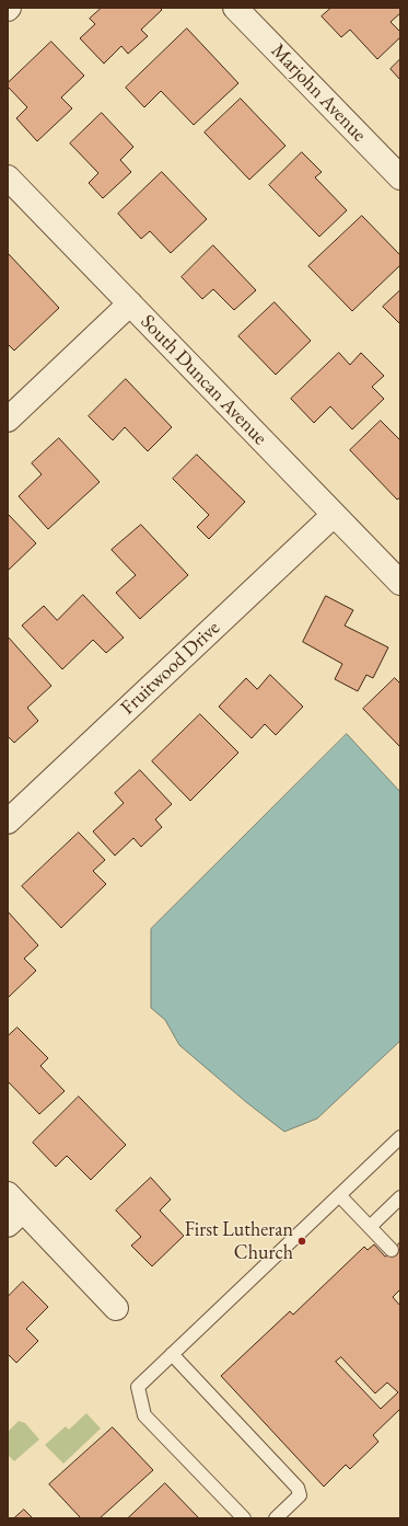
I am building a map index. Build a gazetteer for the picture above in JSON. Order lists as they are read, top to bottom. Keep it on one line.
{"streets":{"street":["Marjohn Avenue","South Duncan Avenue","Fruitwood Drive"]},"crossings":[["South Duncan Avenue","Fruitwood Drive"]],"places":["First Lutheran Church"]}
